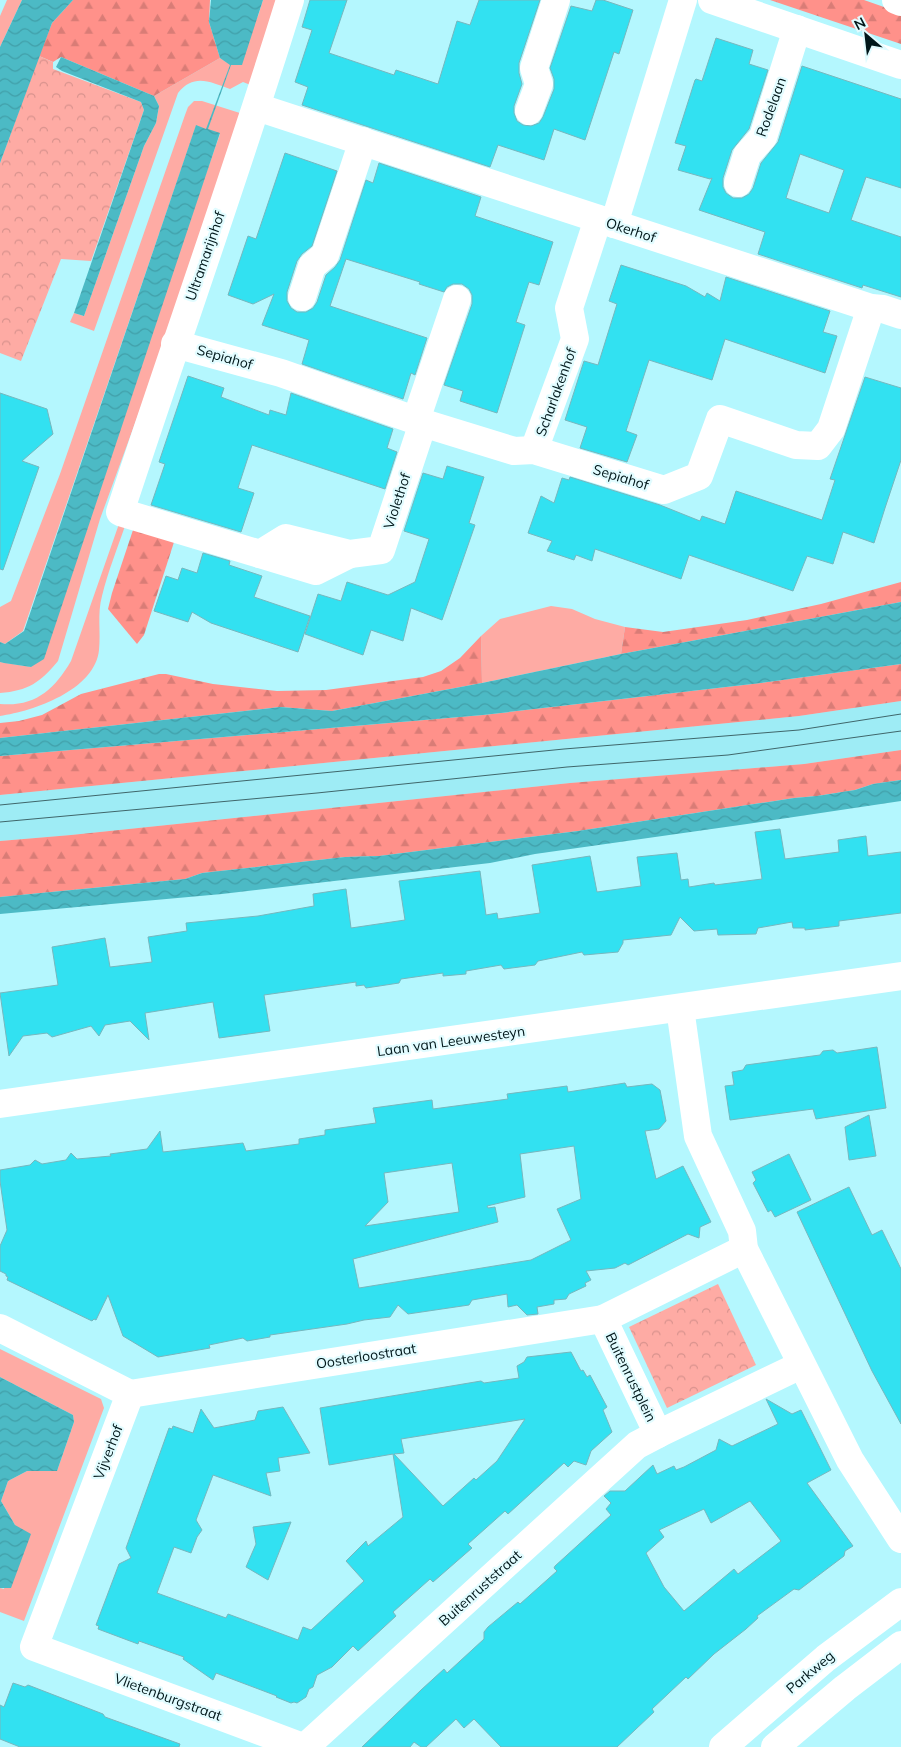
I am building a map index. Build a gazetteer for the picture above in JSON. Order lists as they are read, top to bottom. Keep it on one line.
{"streets":{"street":["Rodelaan","Okerhof","Ultramarijnhof","Sepiahof","Scharlakenhof","Violethof","Laan van Leeuwesteyn","Oosterloostraat","Buitenrustplein","Vijverhof","Buitenruststraat","Parkweg","Vlietenburgstraat"]},"crossings":[["Okerhof","Ultramarijnhof"],["Okerhof","Sepiahof"],["Okerhof","Scharlakenhof"],["Ultramarijnhof","Sepiahof"],["Ultramarijnhof","Violethof"],["Sepiahof","Scharlakenhof"],["Sepiahof","Violethof"],["Oosterloostraat","Buitenrustplein"],["Oosterloostraat","Vijverhof"],["Buitenrustplein","Buitenruststraat"],["Vijverhof","Vlietenburgstraat"],["Buitenruststraat","Vlietenburgstraat"]],"north":"top left"}
